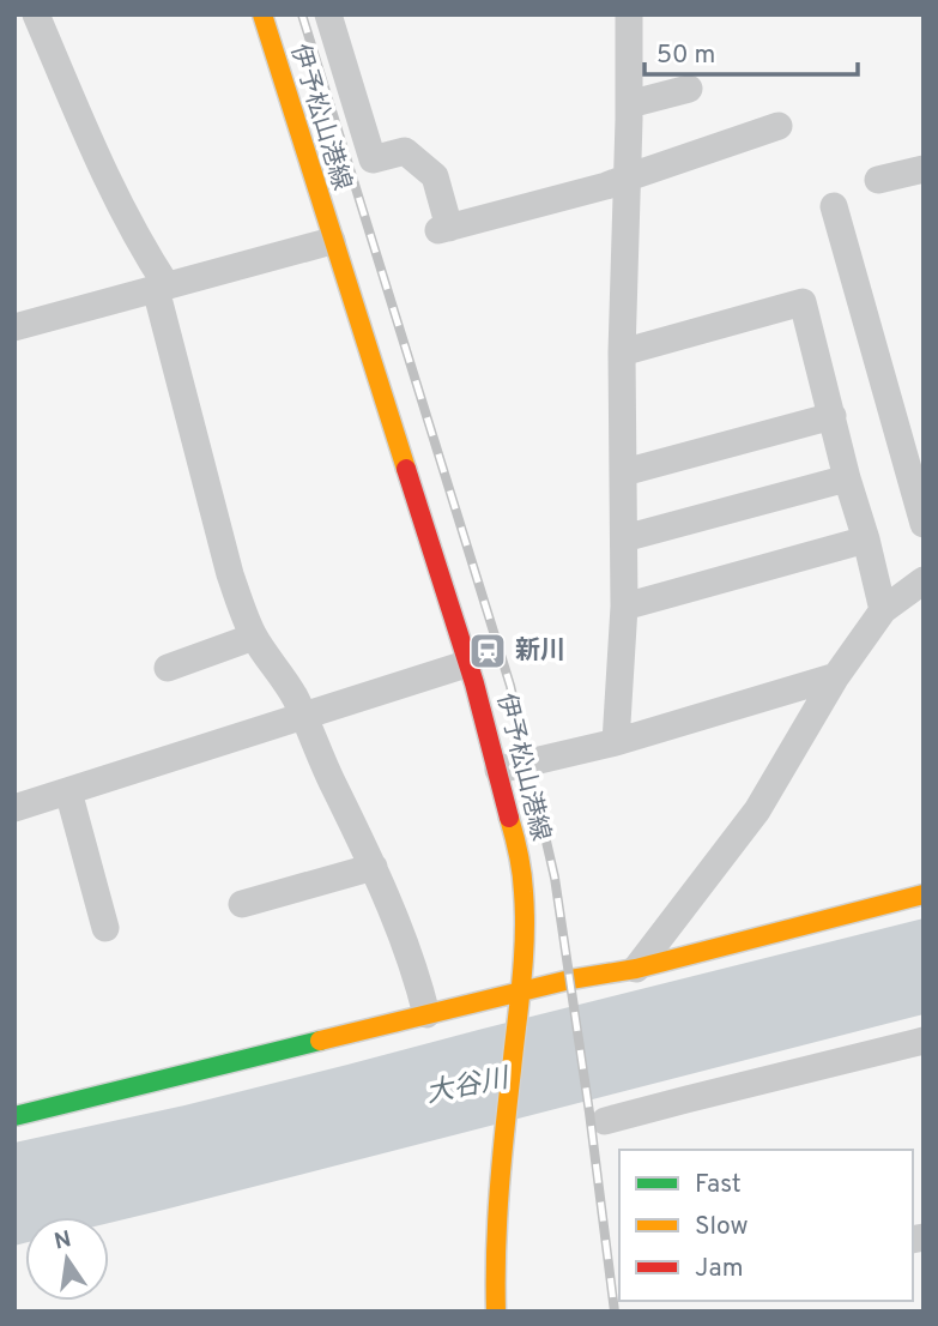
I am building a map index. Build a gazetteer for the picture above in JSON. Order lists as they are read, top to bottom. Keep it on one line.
{"streets":{"main road":["伊予松山港線"]},"water":["大谷川"],"places":{"station":["新川"]},"legend":["Fast","Slow","Jam"],"scale_bar":"50 m","north":"top"}
